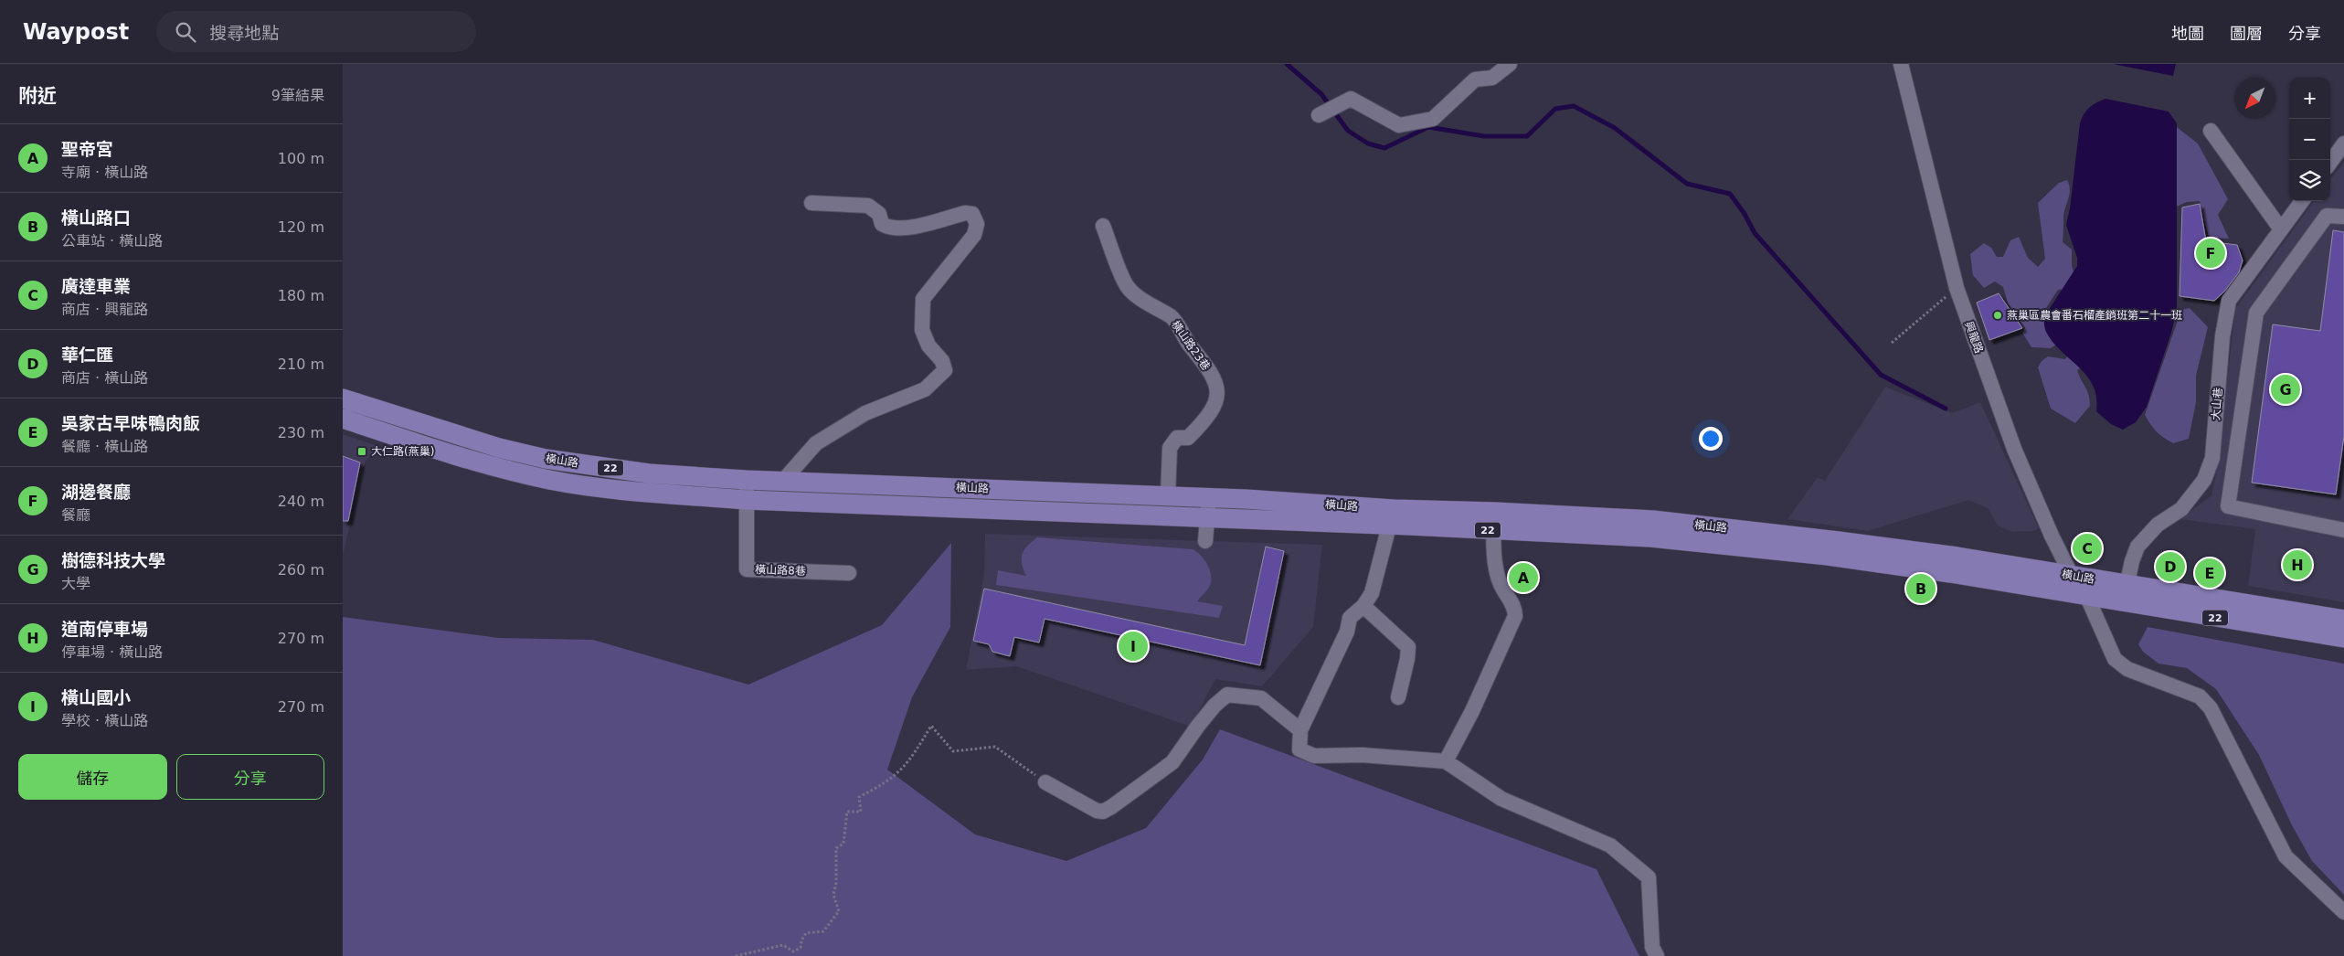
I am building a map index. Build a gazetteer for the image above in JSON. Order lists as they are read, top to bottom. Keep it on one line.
{"streets":{"main road":["橫山路","22"],"street":["興龍路","橫山路23巷","大山巷","橫山路8巷"]},"crossings":[["興龍路","橫山路"],["橫山路23巷","橫山路"],["大山巷","橫山路"],["橫山路","橫山路8巷"]],"places":{"other":["燕巢區農會番石榴產銷班第二十一班"],"transit":["大仁路(燕巢)"]},"north":"bottom left","page":{"header":"Waypost","search":"搜尋地點","nav":["地圖","圖層","分享"],"heading":["附近","9筆結果"],"map_buttons":["+","−"],"list":[{"mark":"A","name":"聖帝宮","note":"寺廟 · 橫山路","value":"100 m"},{"mark":"B","name":"橫山路口","note":"公車站 · 橫山路","value":"120 m"},{"mark":"C","name":"廣達車業","note":"商店 · 興龍路","value":"180 m"},{"mark":"D","name":"華仁匯","note":"商店 · 橫山路","value":"210 m"},{"mark":"E","name":"吳家古早味鴨肉飯","note":"餐廳 · 橫山路","value":"230 m"},{"mark":"F","name":"湖邊餐廳","note":"餐廳","value":"240 m"},{"mark":"G","name":"樹德科技大學","note":"大學","value":"260 m"},{"mark":"H","name":"道南停車場","note":"停車場 · 橫山路","value":"270 m"},{"mark":"I","name":"橫山國小","note":"學校 · 橫山路","value":"270 m"}],"pins":["F","G","C","H","D","E","A","B","I"],"buttons":["儲存","分享"]}}
